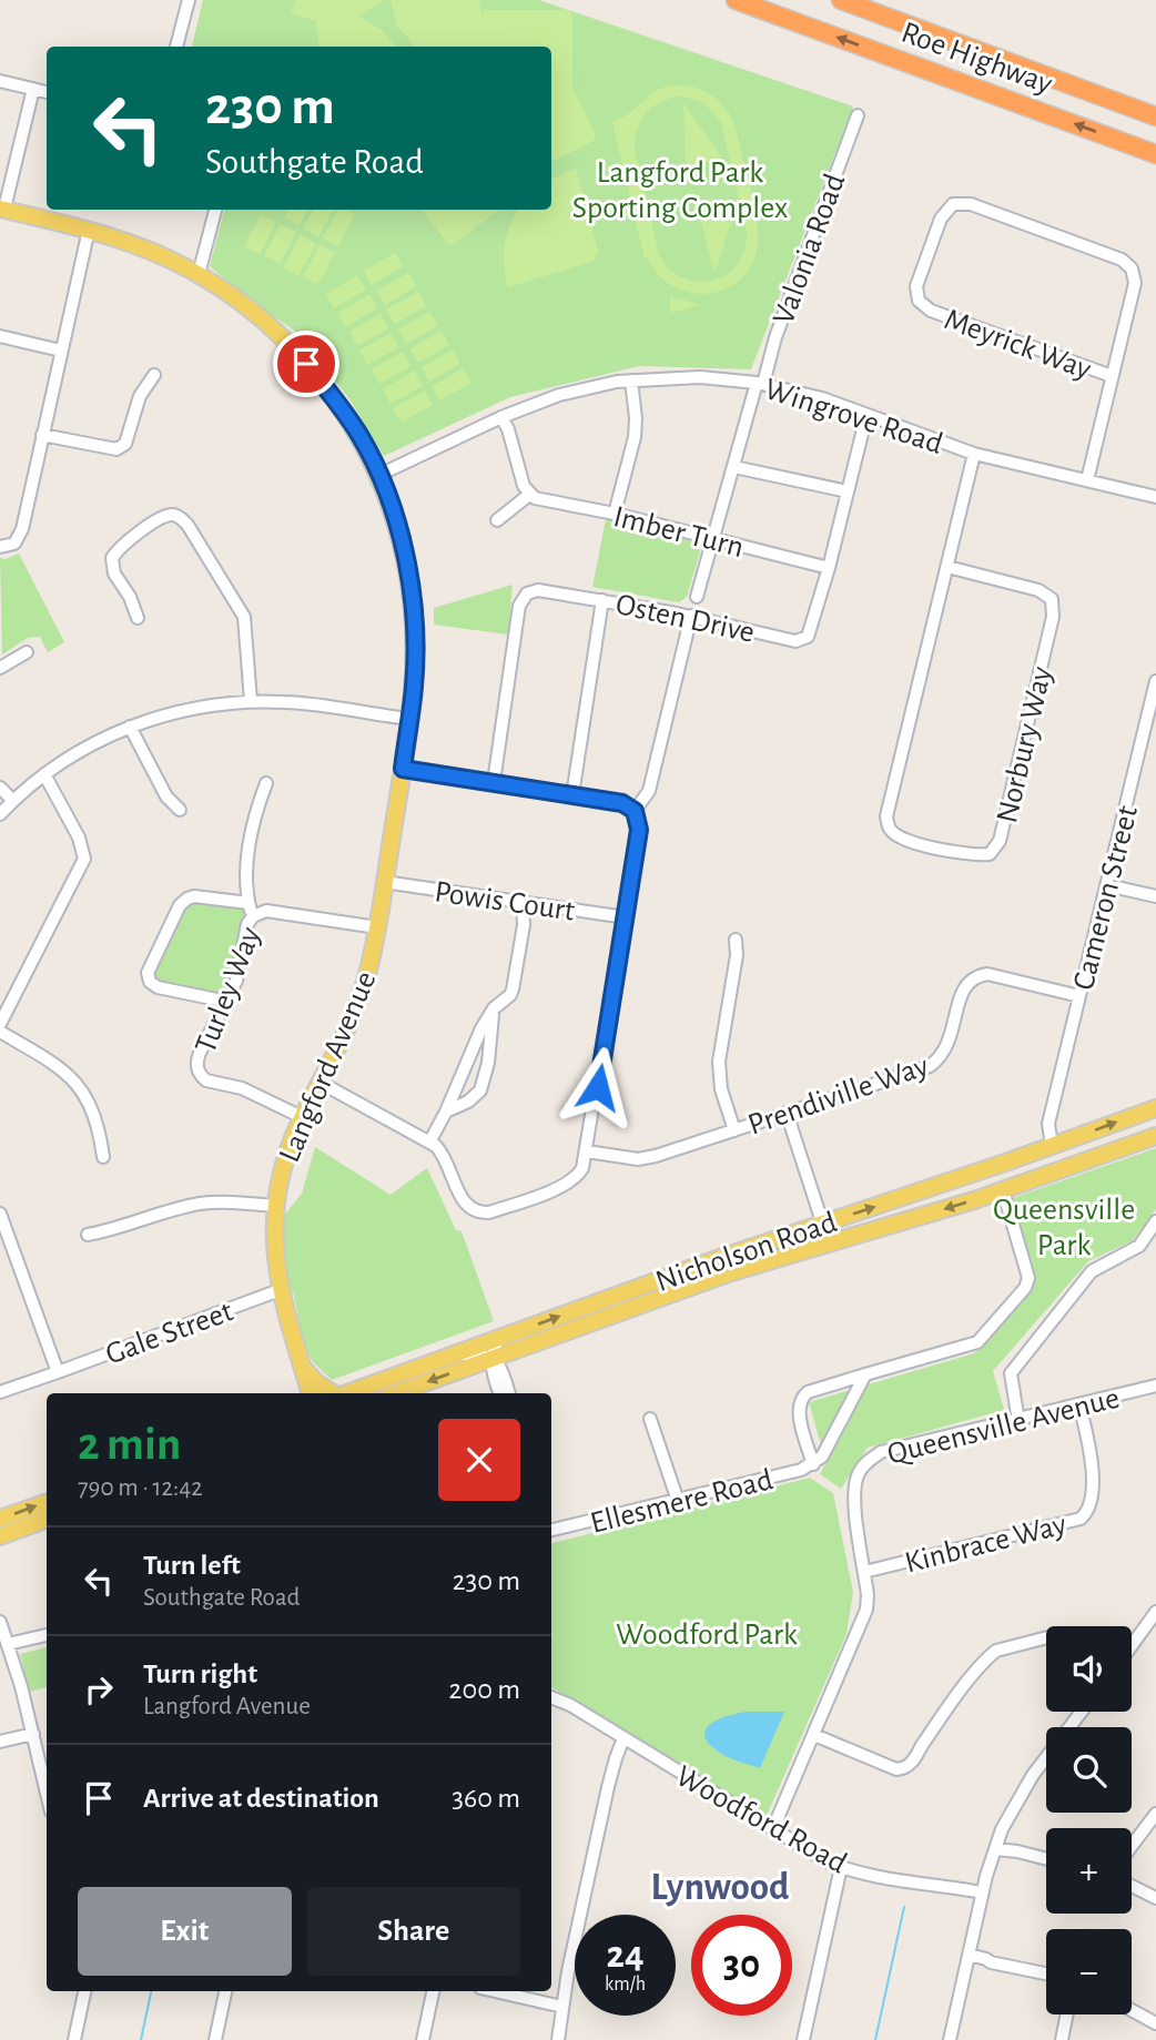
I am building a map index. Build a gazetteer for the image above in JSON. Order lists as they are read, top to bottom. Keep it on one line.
{"streets":{"highway":["Roe Highway"],"main road":["Langford Avenue","Nicholson Road"],"street":["Valonia Road","Meyrick Way","Wingrove Road","Imber Turn","Osten Drive","Norbury Way","Cameron Street","Powis Court","Turley Way","Prendiville Way","Gale Street","Queensville Avenue","Ellesmere Road","Kinbrace Way","Woodford Road"]},"crossings":[["Valonia Road","Wingrove Road"],["Valonia Road","Imber Turn"],["Meyrick Way","Wingrove Road"],["Wingrove Road","Osten Drive"],["Wingrove Road","Norbury Way"],["Wingrove Road","Langford Avenue"],["Imber Turn","Osten Drive"],["Cameron Street","Prendiville Way"],["Cameron Street","Nicholson Road"],["Powis Court","Langford Avenue"],["Turley Way","Langford Avenue"],["Langford Avenue","Gale Street"],["Nicholson Road","Ellesmere Road"],["Queensville Avenue","Kinbrace Way"],["Queensville Avenue","Woodford Road"]],"districts":["Lynwood"],"parks":["Langford Park Sporting Complex","Queensville Park","Woodford Park"],"page":{"turn":["230 m","Southgate Road"],"heading":["2 min","790 m · 12:42"],"list":[{"name":"Turn left","note":"Southgate Road","value":"230 m"},{"name":"Turn right","note":"Langford Avenue","value":"200 m"},{"name":"Arrive at destination","value":"360 m"}],"map_buttons":["+","−"],"buttons":["Exit","Share"],"speed":"24 km/h","limit":"30"}}
